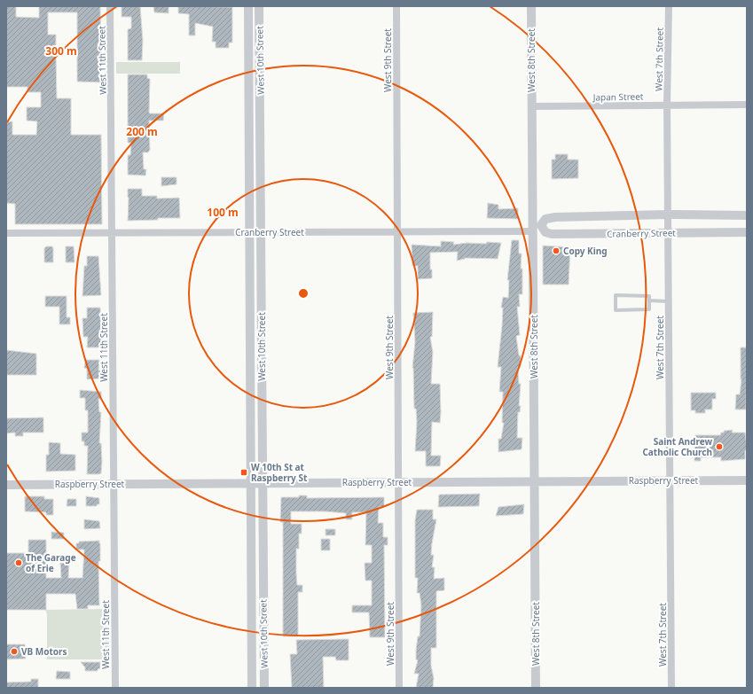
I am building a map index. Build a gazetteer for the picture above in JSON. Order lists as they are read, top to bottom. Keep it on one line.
{"streets":{"street":["West 7th Street","West 11th Street","West 10th Street","West 9th Street","West 8th Street","Japan Street","Cranberry Street","Raspberry Street"]},"crossings":[["West 7th Street","Japan Street"],["West 7th Street","Cranberry Street"],["West 7th Street","Raspberry Street"],["West 11th Street","Cranberry Street"],["West 11th Street","Raspberry Street"],["West 10th Street","Cranberry Street"],["West 10th Street","Raspberry Street"],["West 9th Street","Cranberry Street"],["West 9th Street","Raspberry Street"],["West 8th Street","Japan Street"],["West 8th Street","Cranberry Street"],["West 8th Street","Raspberry Street"]],"places":{"other":["Copy King","Saint Andrew Catholic Church","The Garage of Erie","VB Motors"],"transit":["W 10th St at Raspberry St"]},"rings":["300 m","200 m","100 m"]}
